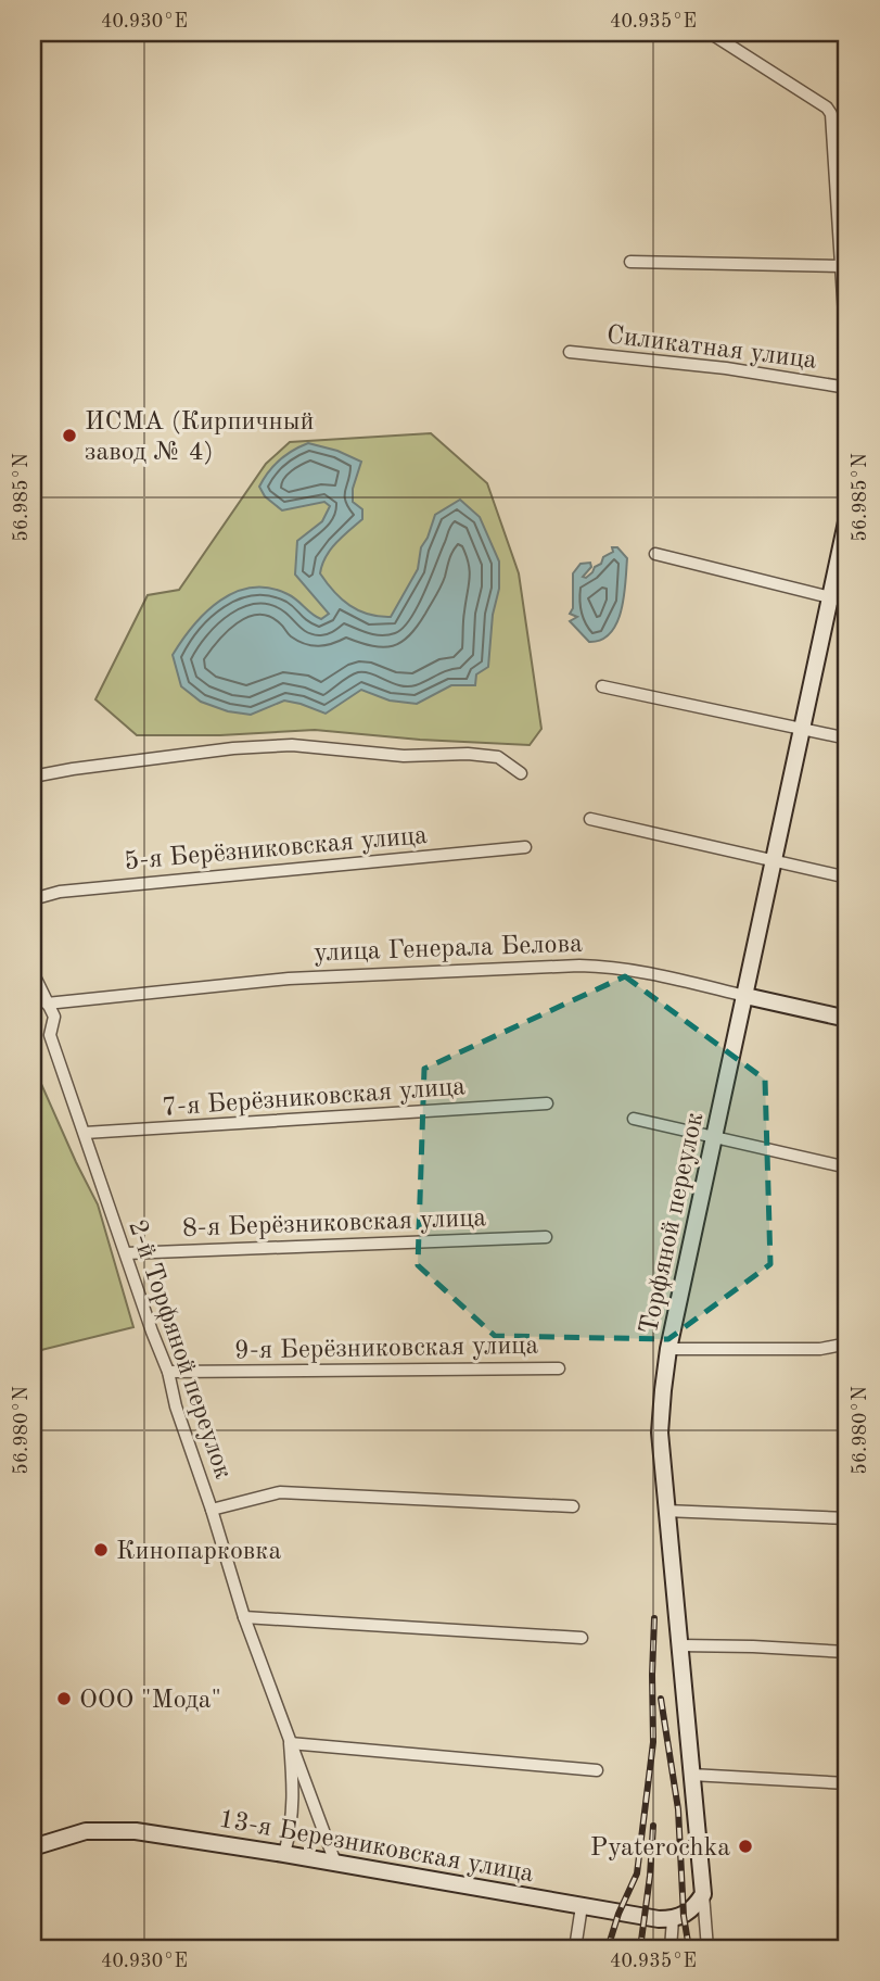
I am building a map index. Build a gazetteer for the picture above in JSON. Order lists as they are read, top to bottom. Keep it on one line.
{"streets":{"street":["Силикатная улица","5-я Берёзниковская улица","улица Генерала Белова","7-я Берёзниковская улица","8-я Берёзниковская улица","Торфяной переулок","9-я Берёзниковская улица","2-й Торфяной переулок","13-я Березниковская улица"]},"crossings":[["улица Генерала Белова","Торфяной переулок"],["улица Генерала Белова","2-й Торфяной переулок"],["7-я Берёзниковская улица","2-й Торфяной переулок"],["8-я Берёзниковская улица","2-й Торфяной переулок"],["9-я Берёзниковская улица","2-й Торфяной переулок"],["2-й Торфяной переулок","13-я Березниковская улица"]],"places":["ИСМА (Кирпичный завод № 4)","Кинопарковка","ООО \"Мода\"","Pyaterochka"],"coordinates":["40.930°E","40.935°E","56.985°N","56.980°N"]}
